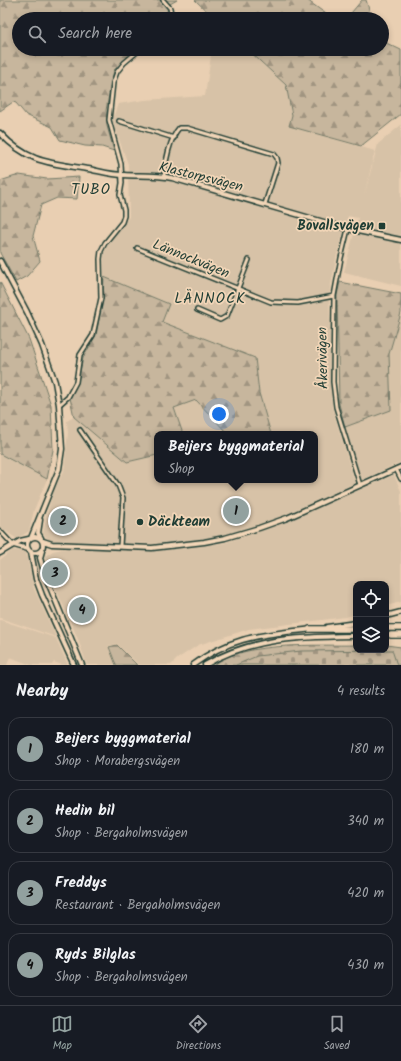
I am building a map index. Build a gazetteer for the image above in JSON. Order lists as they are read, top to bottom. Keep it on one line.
{"streets":{"main road":["Klastorpsvägen"],"street":["Lännockvägen","Åkerivägen"]},"crossings":[["Klastorpsvägen","Åkerivägen"],["Lännockvägen","Åkerivägen"]],"districts":["TUBO","LÄNNOCK"],"places":{"transit":["Bovallsvägen"],"other":["Däckteam"]},"page":{"search":"Search here","popup":["Beijers byggmaterial","Shop"],"pins":["1","2","3","4"],"heading":["Nearby","4 results"],"list":[{"mark":"1","name":"Beijers byggmaterial","note":"Shop · Morabergsvägen","value":"180 m"},{"mark":"2","name":"Hedin bil","note":"Shop · Bergaholmsvägen","value":"340 m"},{"mark":"3","name":"Freddys","note":"Restaurant · Bergaholmsvägen","value":"420 m"},{"mark":"4","name":"Ryds Bilglas","note":"Shop · Bergaholmsvägen","value":"430 m"}],"nav":["Map","Directions","Saved"]}}
